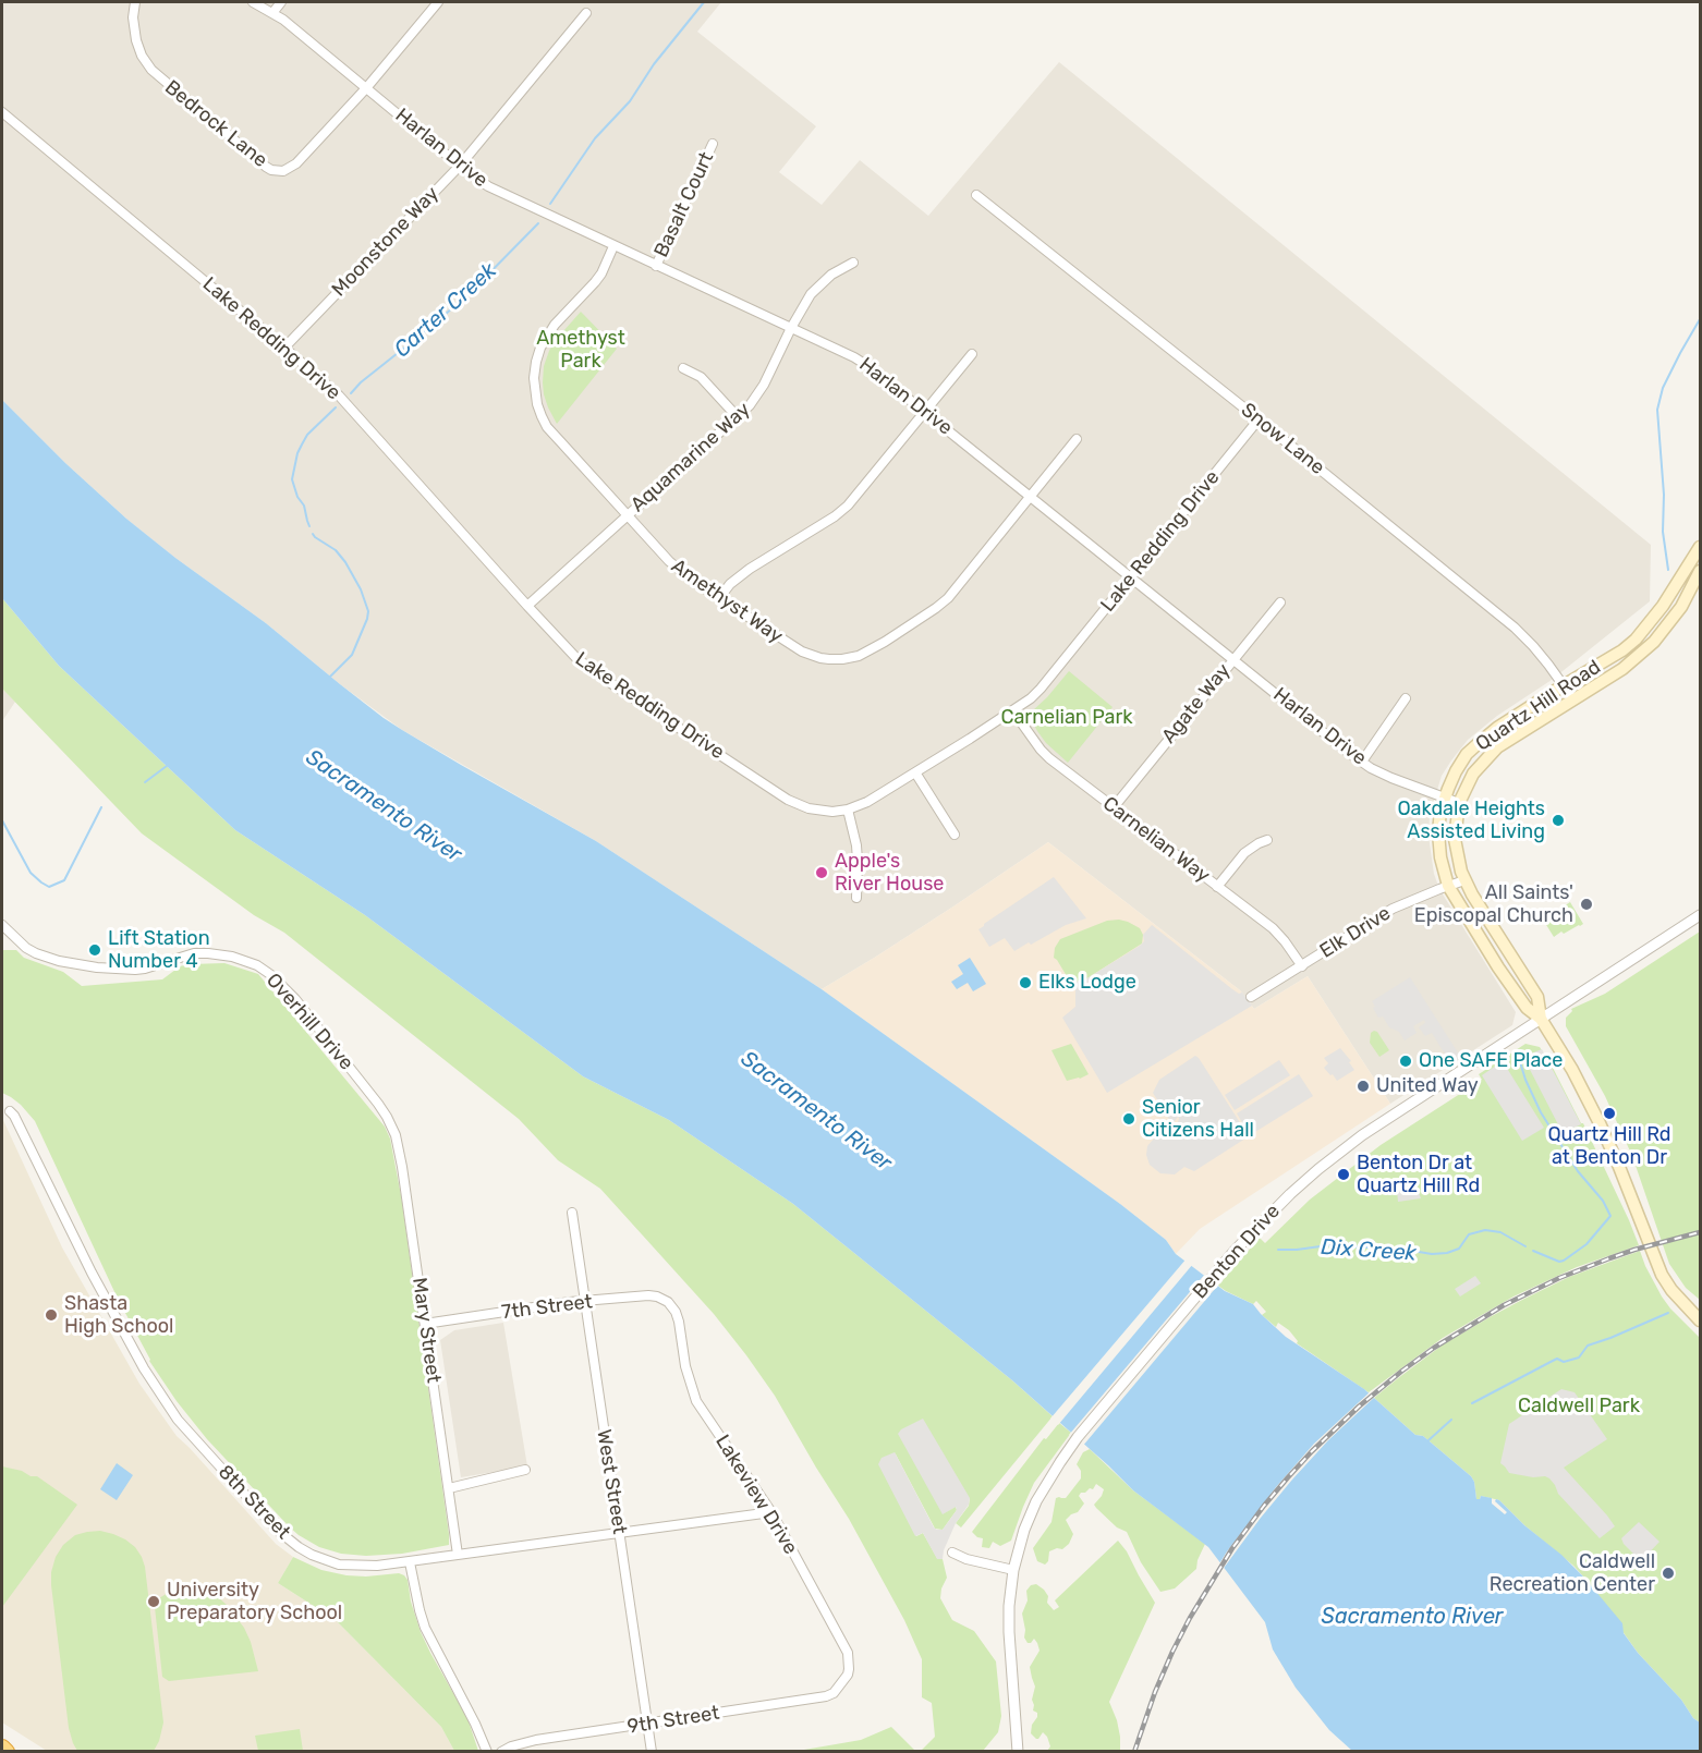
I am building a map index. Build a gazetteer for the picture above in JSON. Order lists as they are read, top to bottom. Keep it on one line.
{"streets":{"main road":["Quartz Hill Road"],"street":["Bedrock Lane","Harlan Drive","Basalt Court","Moonstone Way","Lake Redding Drive","Snow Lane","Aquamarine Way","Amethyst Way","Agate Way","Carnelian Way","Elk Drive","Overhill Drive","Benton Drive","7th Street","Mary Street","West Street","Lakeview Drive","8th Street","9th Street"]},"crossings":[["Bedrock Lane","Harlan Drive"],["Harlan Drive","Basalt Court"],["Harlan Drive","Moonstone Way"],["Harlan Drive","Lake Redding Drive"],["Harlan Drive","Aquamarine Way"],["Harlan Drive","Amethyst Way"],["Harlan Drive","Agate Way"],["Harlan Drive","Quartz Hill Road"],["Moonstone Way","Lake Redding Drive"],["Lake Redding Drive","Snow Lane"],["Lake Redding Drive","Aquamarine Way"],["Lake Redding Drive","Carnelian Way"],["Snow Lane","Quartz Hill Road"],["Aquamarine Way","Amethyst Way"],["Agate Way","Carnelian Way"],["Quartz Hill Road","Elk Drive"],["Quartz Hill Road","Benton Drive"],["Carnelian Way","Elk Drive"],["Overhill Drive","Mary Street"],["7th Street","Mary Street"],["7th Street","West Street"],["7th Street","Lakeview Drive"],["Mary Street","8th Street"],["West Street","8th Street"],["West Street","9th Street"],["Lakeview Drive","8th Street"],["Lakeview Drive","9th Street"]],"water":["Carter Creek","Sacramento River","Dix Creek"],"parks":["Amethyst Park","Carnelian Park","Caldwell Park"],"places":["Oakdale Heights Assisted Living","Apple's River House","All Saints' Episcopal Church","Lift Station Number 4","Elks Lodge","One SAFE Place","United Way","Quartz Hill Rd at Benton Dr","Senior Citizens Hall","Benton Dr at Quartz Hill Rd","Shasta High School","Caldwell Recreation Center","University Preparatory School"]}
